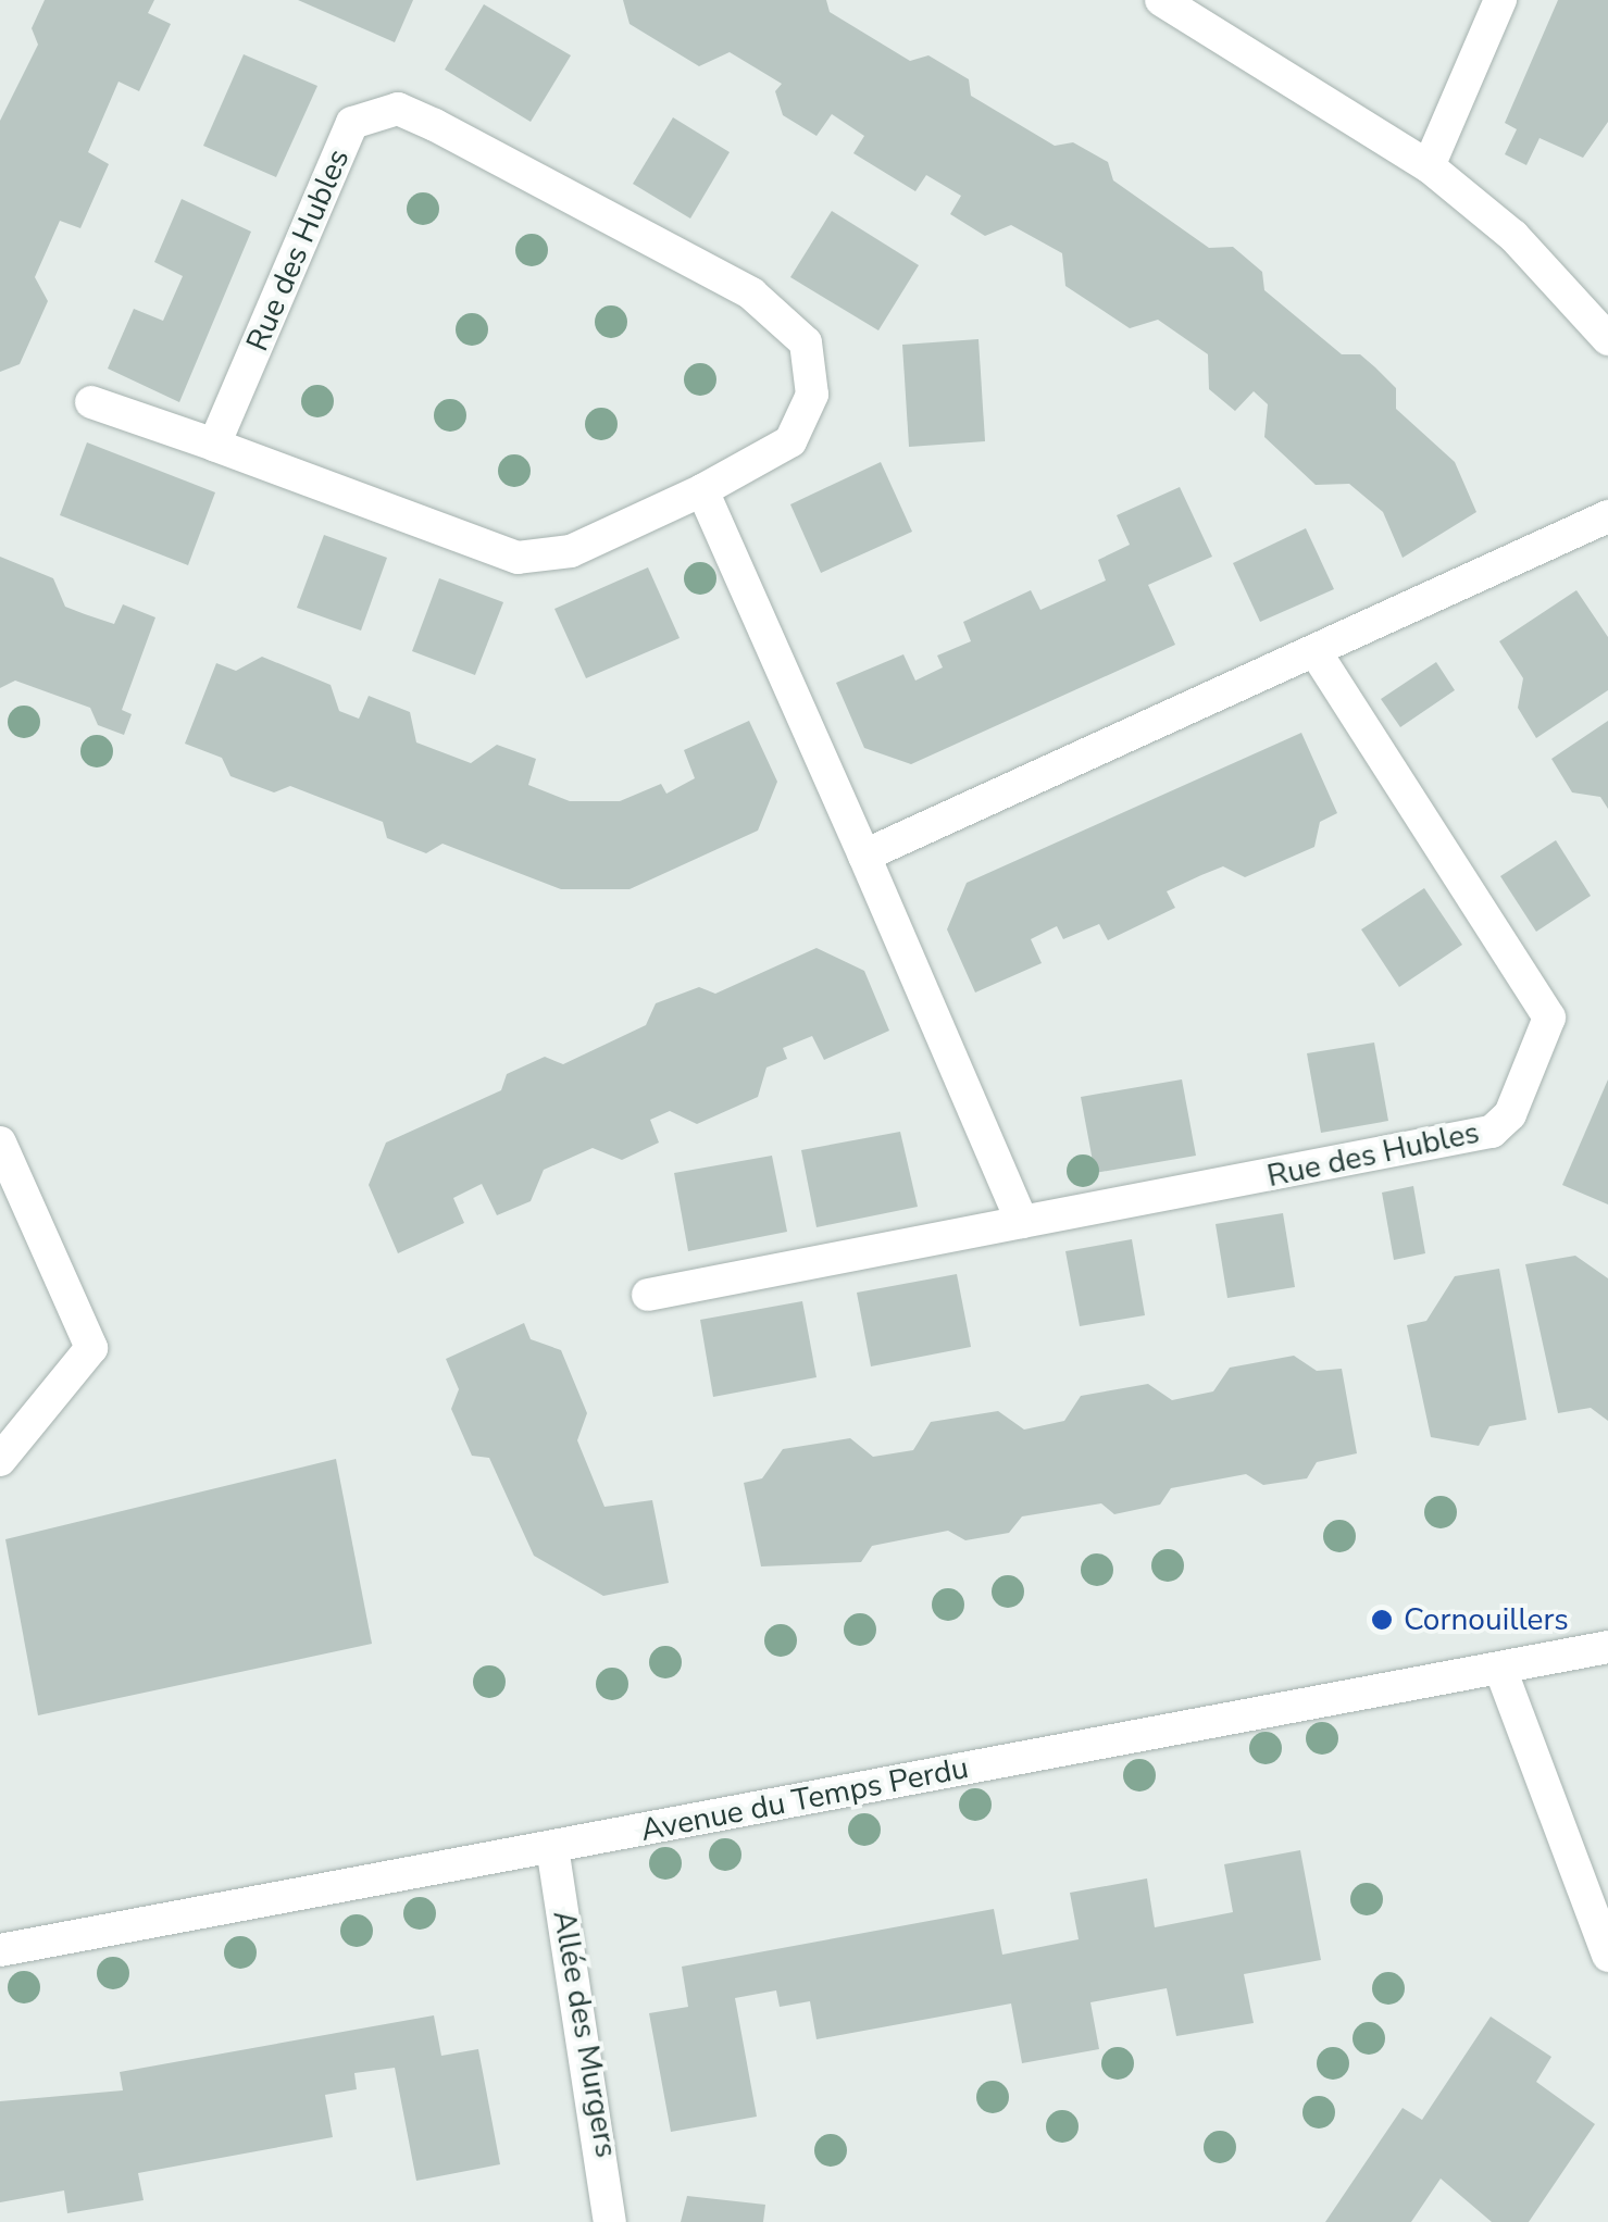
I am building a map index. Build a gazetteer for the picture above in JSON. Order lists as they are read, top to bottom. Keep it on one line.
{"streets":{"street":["Rue des Hubles","Avenue du Temps Perdu","Allée des Murgers"]},"crossings":[["Avenue du Temps Perdu","Allée des Murgers"]],"places":["Cornouillers"]}
